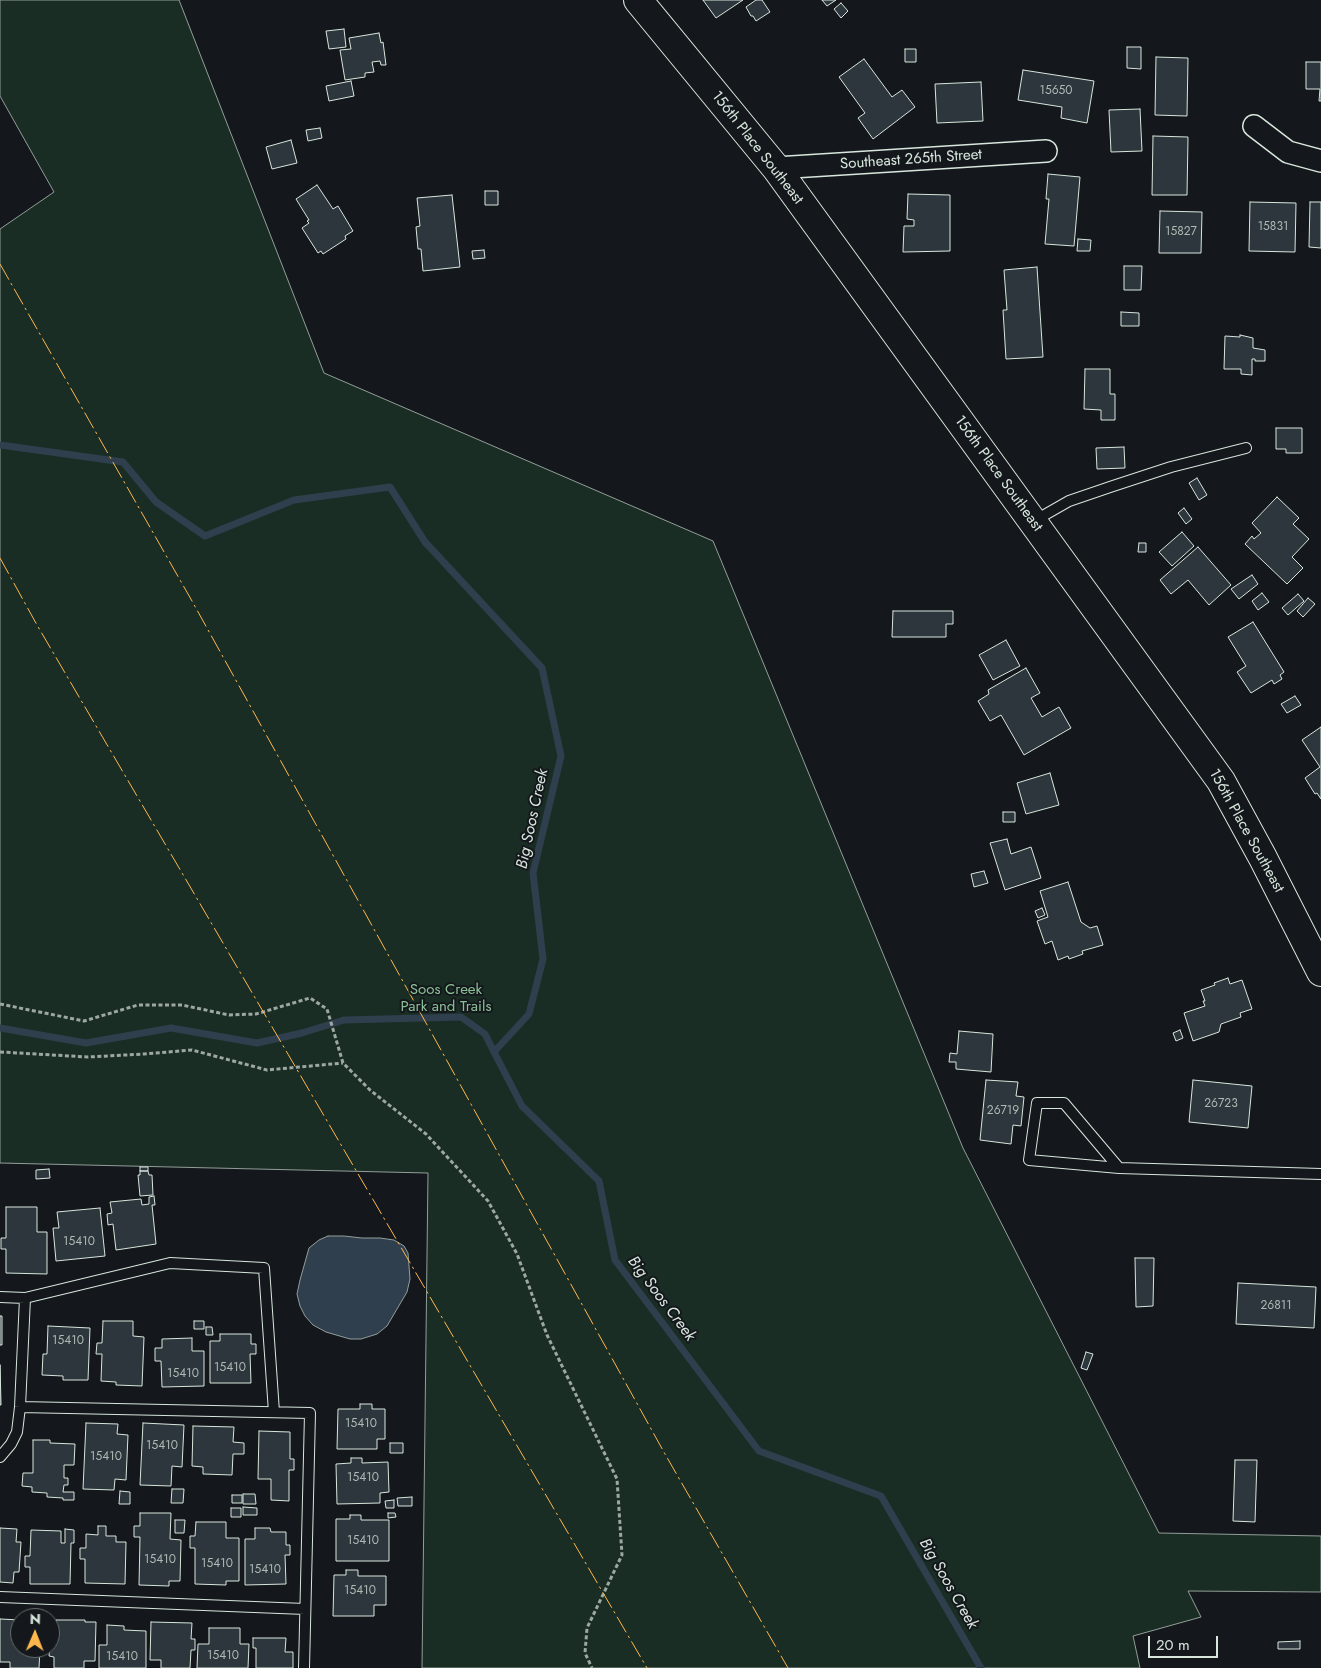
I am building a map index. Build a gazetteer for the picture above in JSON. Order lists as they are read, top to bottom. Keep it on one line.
{"streets":{"street":["156th Place Southeast","Southeast 265th Street"]},"crossings":[["156th Place Southeast","Southeast 265th Street"]],"water":["Big Soos Creek"],"parks":["Soos Creek Park and Trails"],"house_numbers":["15650","15831","15827","26723","26719","15410","26811","15410","15410","15410","15410","15410","15410","15410","15410","15410","15410","15410","15410","15410","15410"],"scale_bar":"20 m","north":"top"}
